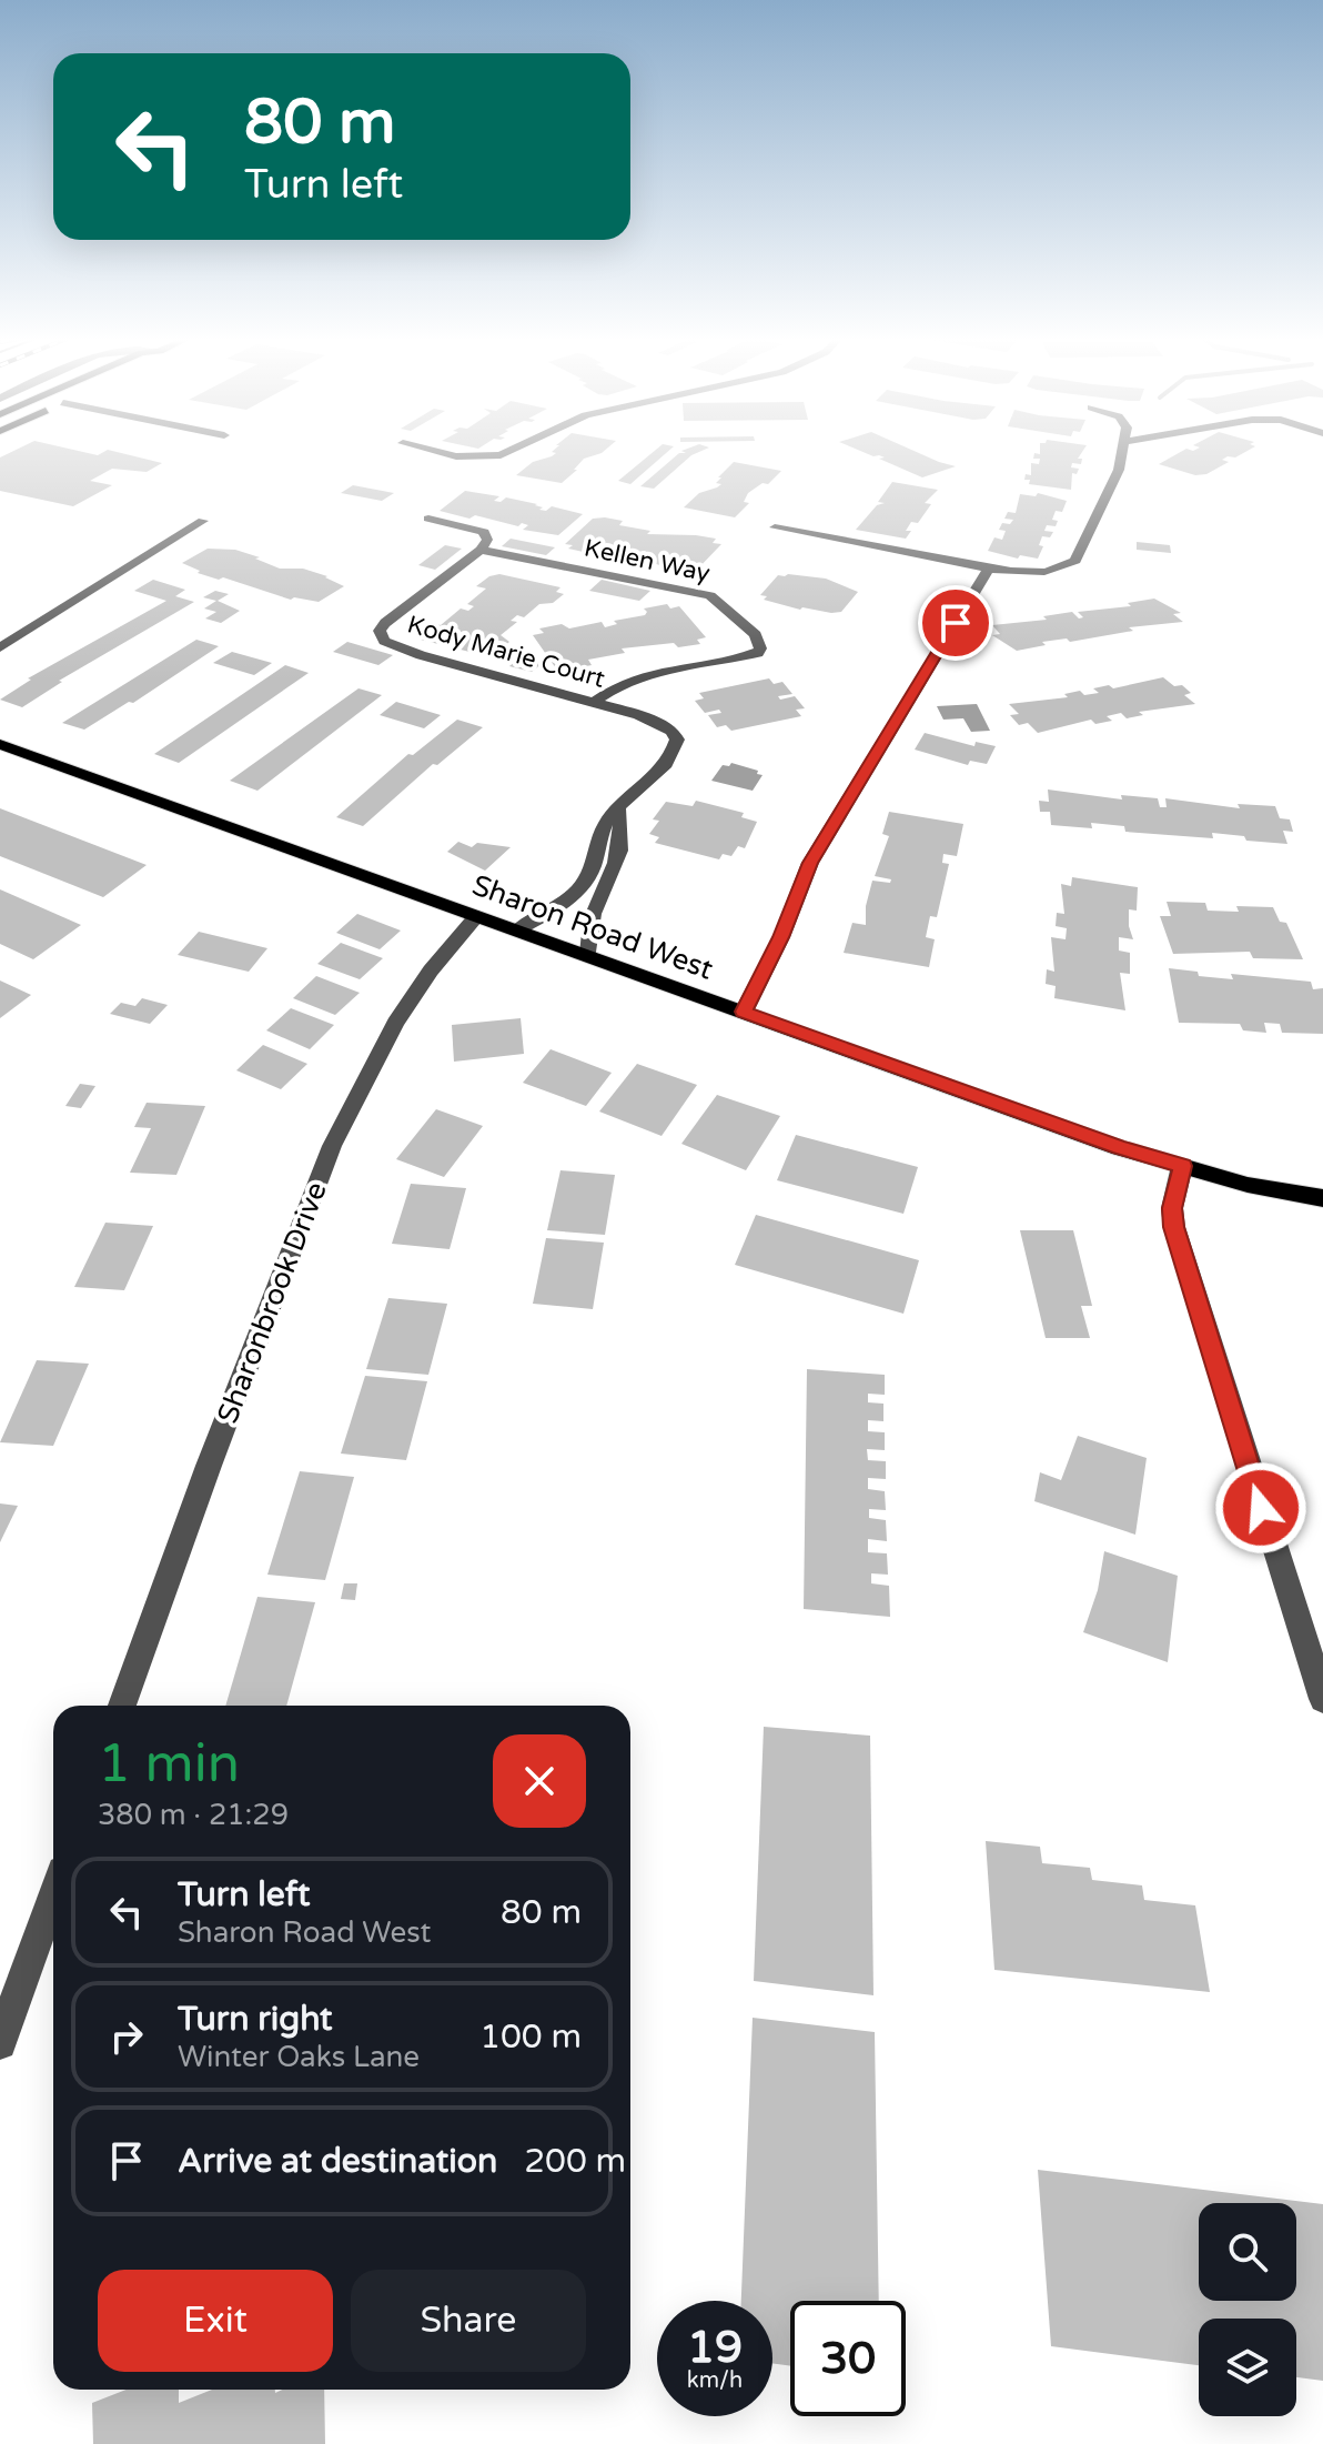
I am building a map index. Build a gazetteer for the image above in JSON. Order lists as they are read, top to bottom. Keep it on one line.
{"streets":{"main road":["Sharon Road West"],"street":["Kellen Way","Kody Marie Court","Sharonbrook Drive"]},"crossings":[["Kellen Way","Kody Marie Court"],["Kody Marie Court","Sharon Road West"],["Sharon Road West","Sharonbrook Drive"]],"page":{"turn":["80 m","Turn left"],"heading":["1 min","380 m · 21:29"],"list":[{"name":"Turn left","note":"Sharon Road West","value":"80 m"},{"name":"Turn right","note":"Winter Oaks Lane","value":"100 m"},{"name":"Arrive at destination","value":"200 m"}],"buttons":["Exit","Share"],"speed":"19 km/h","limit":"30"}}
